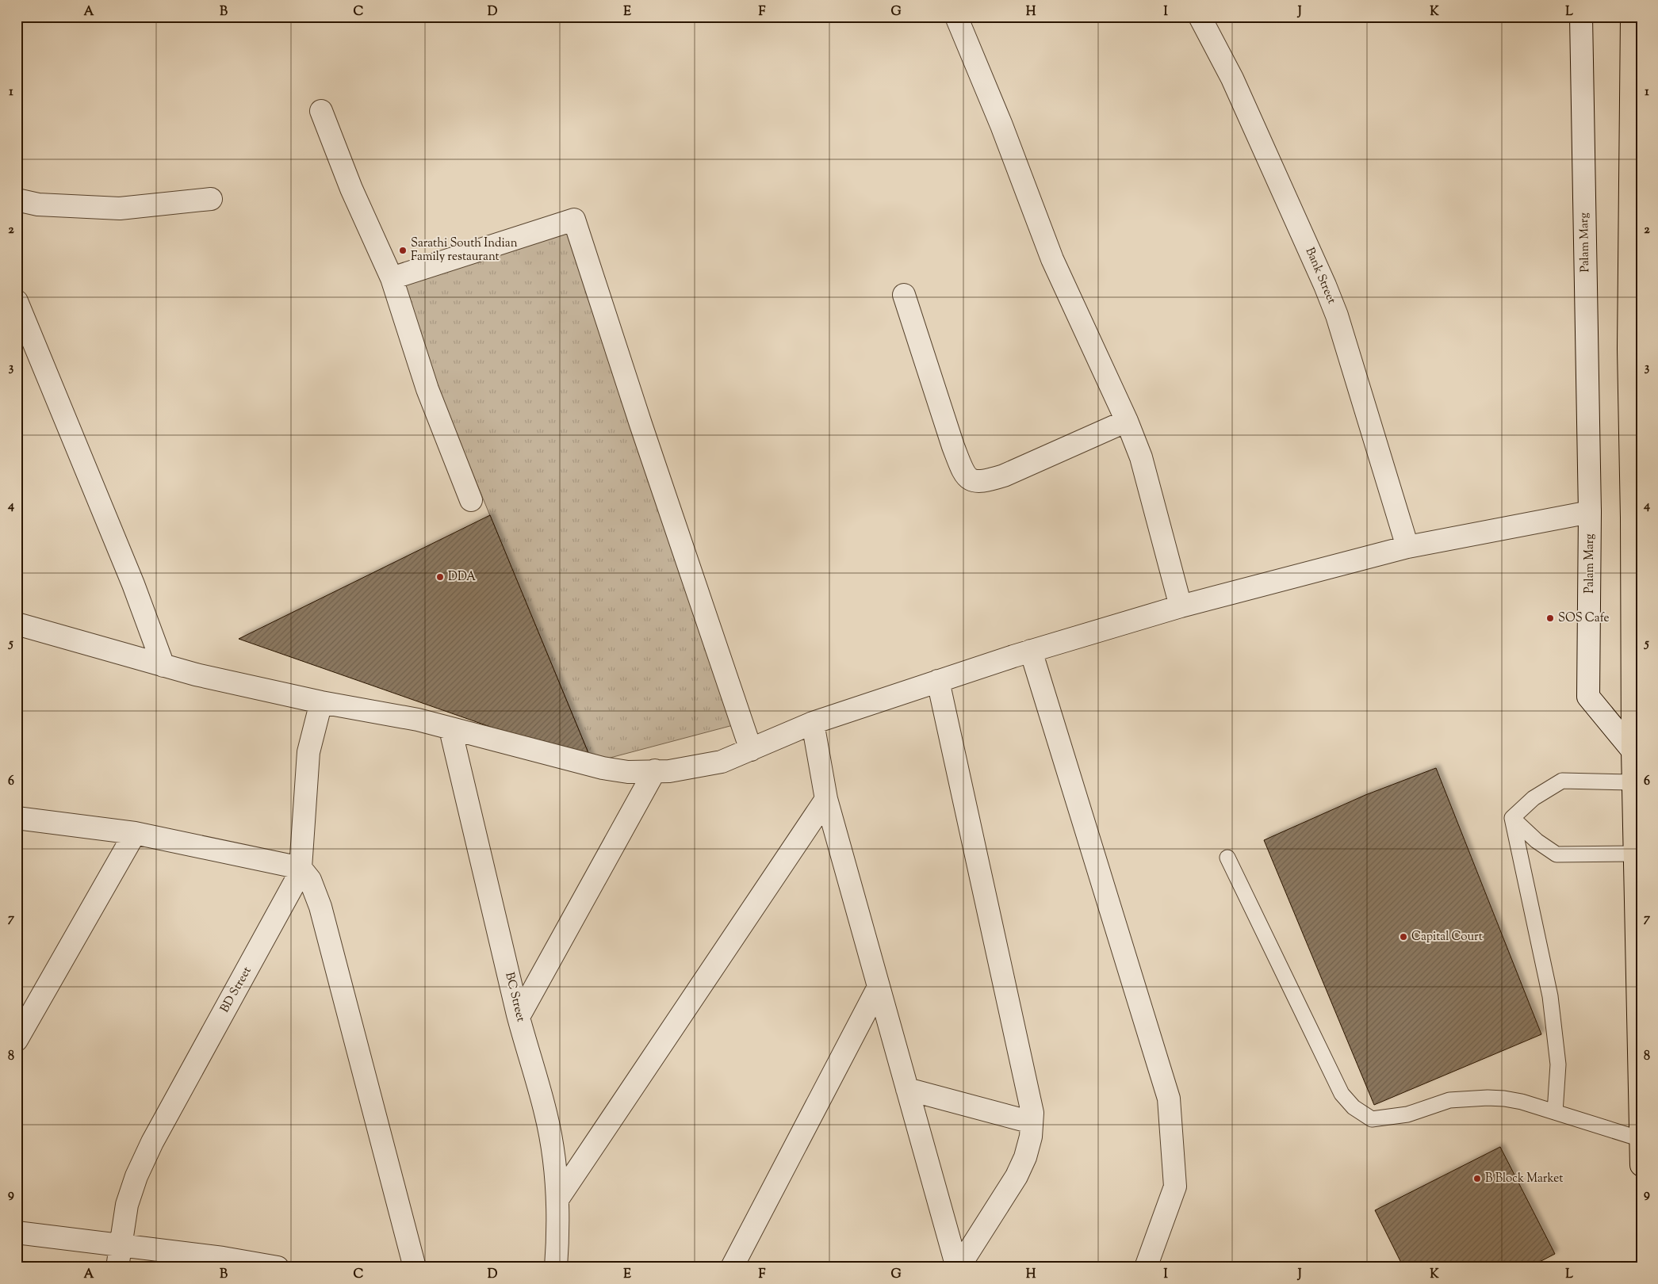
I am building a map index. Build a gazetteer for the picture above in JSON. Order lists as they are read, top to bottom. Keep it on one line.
{"streets":{"street":["Palam Marg","Bank Street","BD Street","BC Street"]},"places":["Sarathi South Indian Family restaurant","DDA","SOS Cafe","Capital Court","B Block Market"],"grid":{"columns":["A","B","C","D","E","F","G","H","I","J","K","L"],"rows":["1","2","3","4","5","6","7","8","9"]}}
